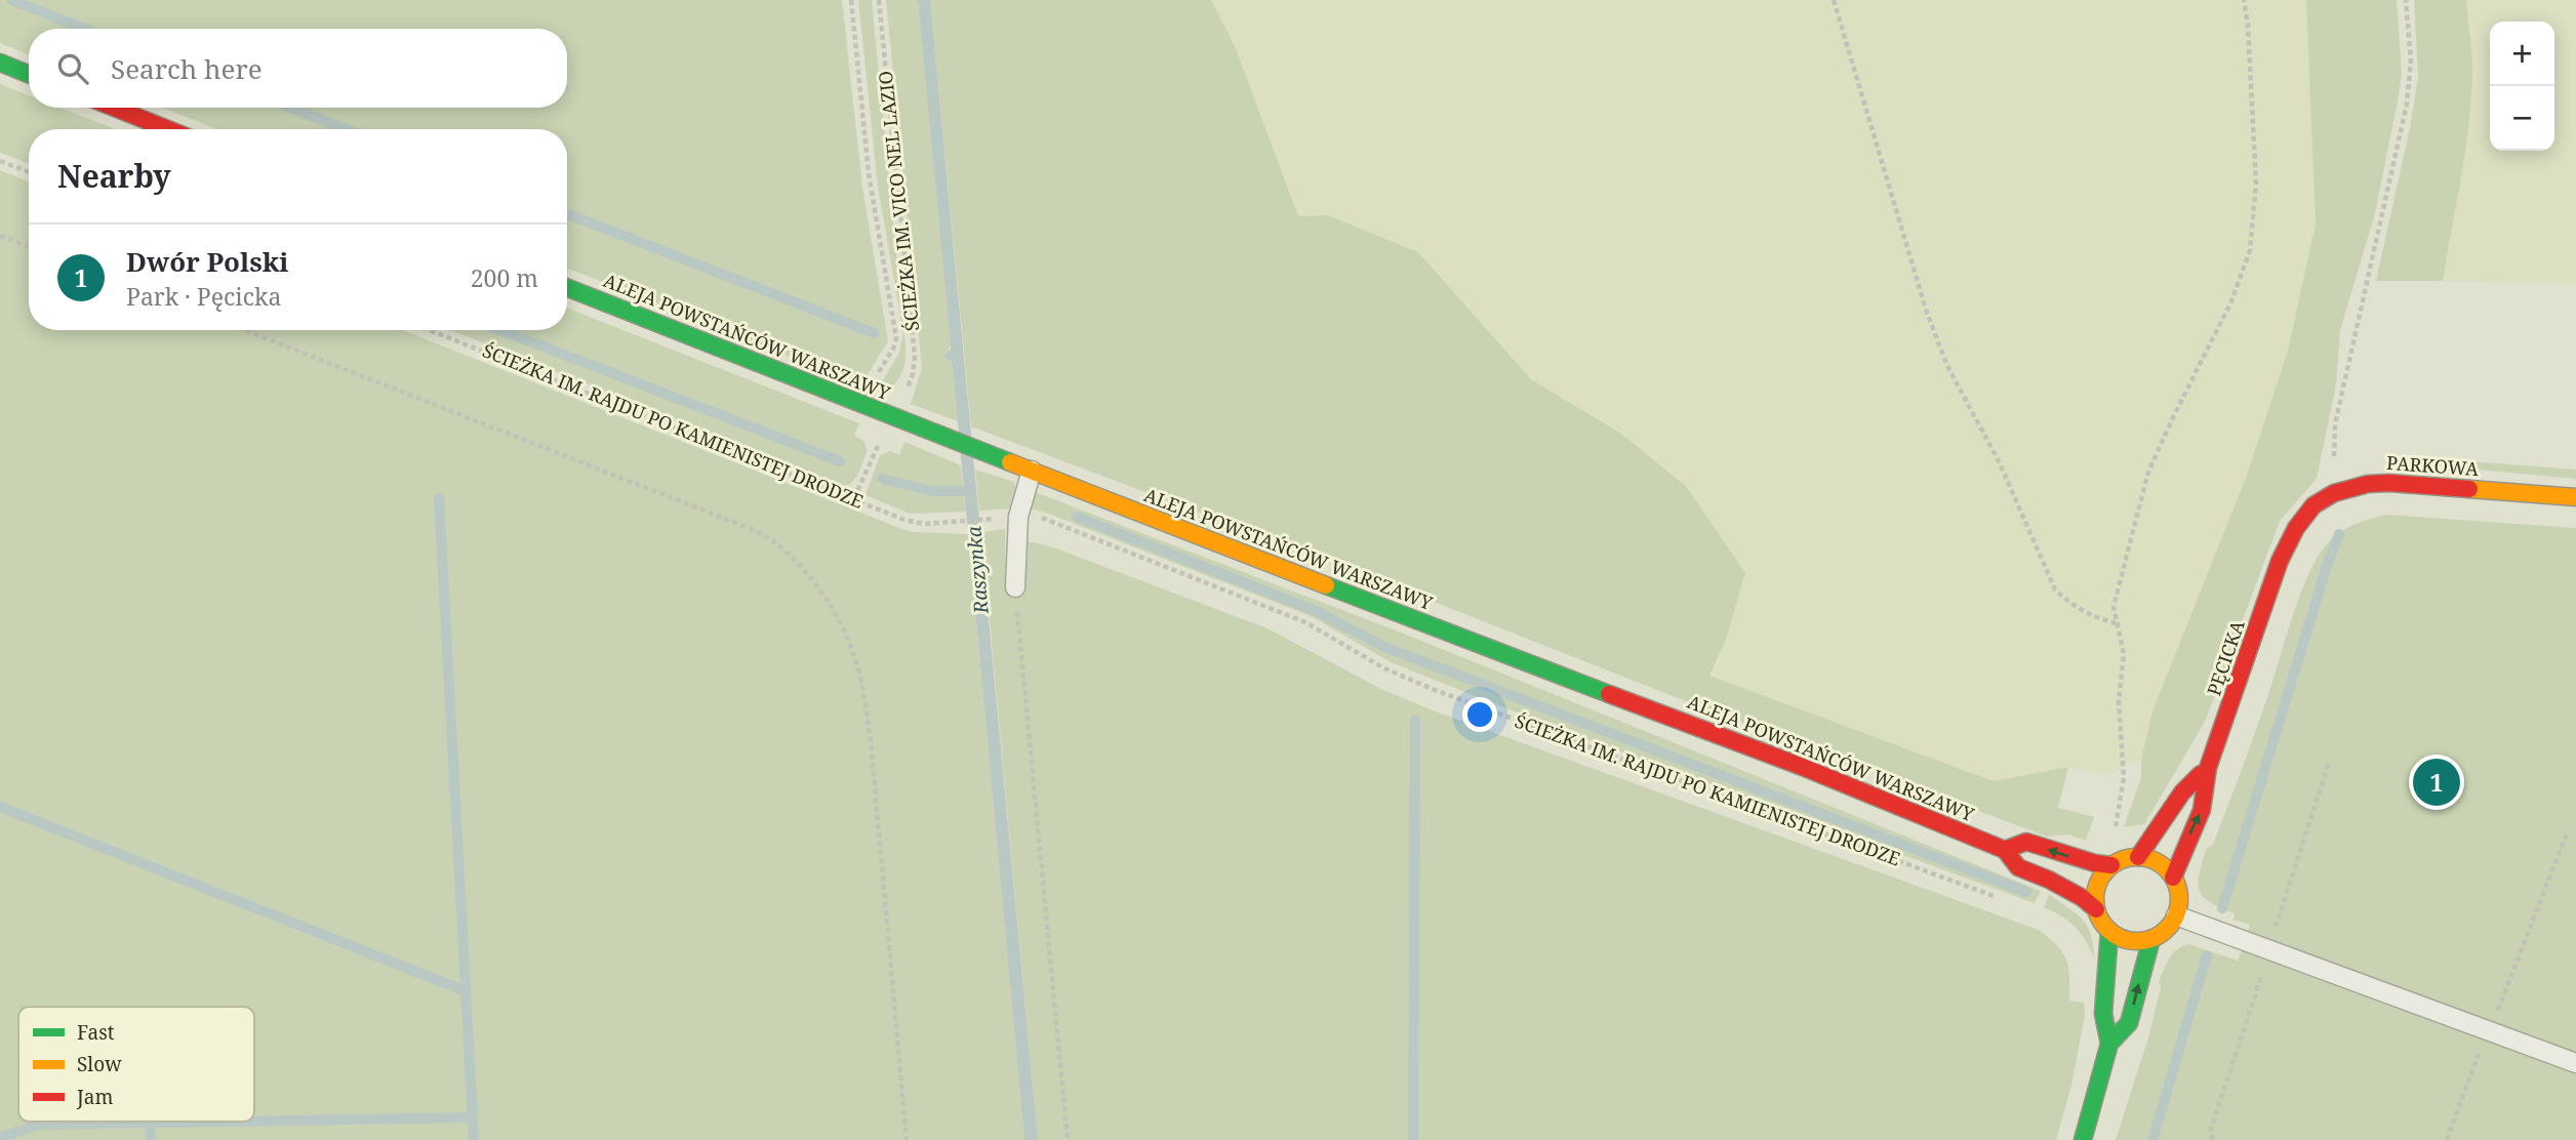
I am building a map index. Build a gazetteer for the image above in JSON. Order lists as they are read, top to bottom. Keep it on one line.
{"streets":{"street":["ALEJA POWSTAŃCÓW WARSZAWY","PARKOWA","PĘCICKA"],"path":["ŚCIEŻKA IM. VICO NEL LAZIO","ŚCIEŻKA IM. RAJDU PO KAMIENISTEJ DRODZE"]},"crossings":[["ALEJA POWSTAŃCÓW WARSZAWY","PĘCICKA"],["PARKOWA","PĘCICKA"]],"water":["Raszynka"],"legend":["Fast","Slow","Jam"],"page":{"map_buttons":["+","−"],"search":"Search here","heading":"Nearby","list":[{"mark":"1","name":"Dwór Polski","note":"Park · Pęcicka","value":"200 m"}],"pins":"1"}}
